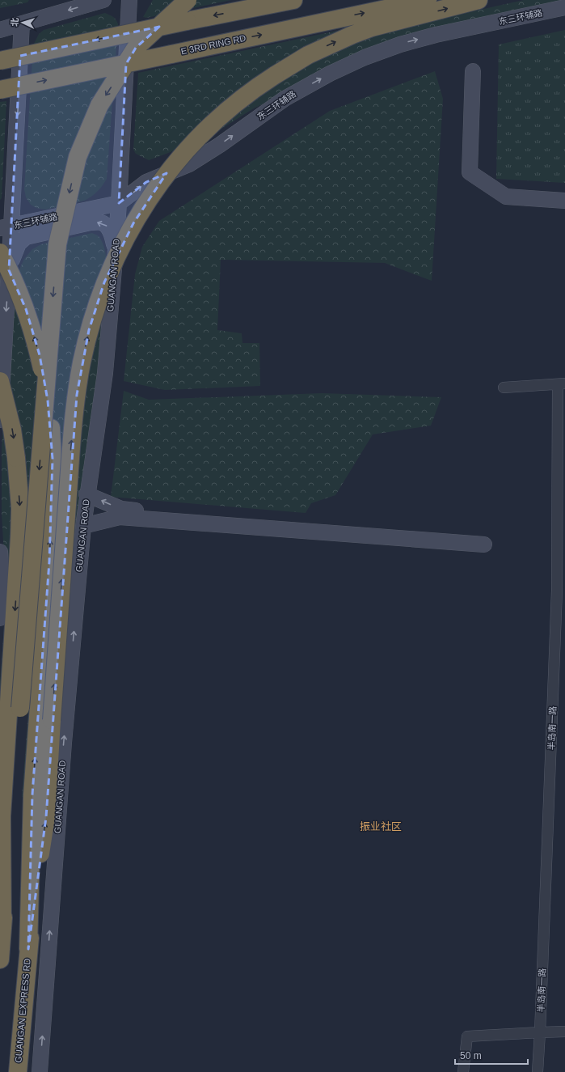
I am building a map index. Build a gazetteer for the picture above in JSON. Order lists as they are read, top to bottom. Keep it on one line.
{"streets":{"highway":["E 3RD RING RD","GUANGAN EXPRESS RD"],"main road":["东三环辅路","GUANGAN ROAD"],"street":["半岛南一路"]},"crossings":[["东三环辅路","GUANGAN ROAD"]],"one_way":["东三环辅路","GUANGAN ROAD"],"districts":["振业社区"],"scale_bar":"50 m","north":"left"}
